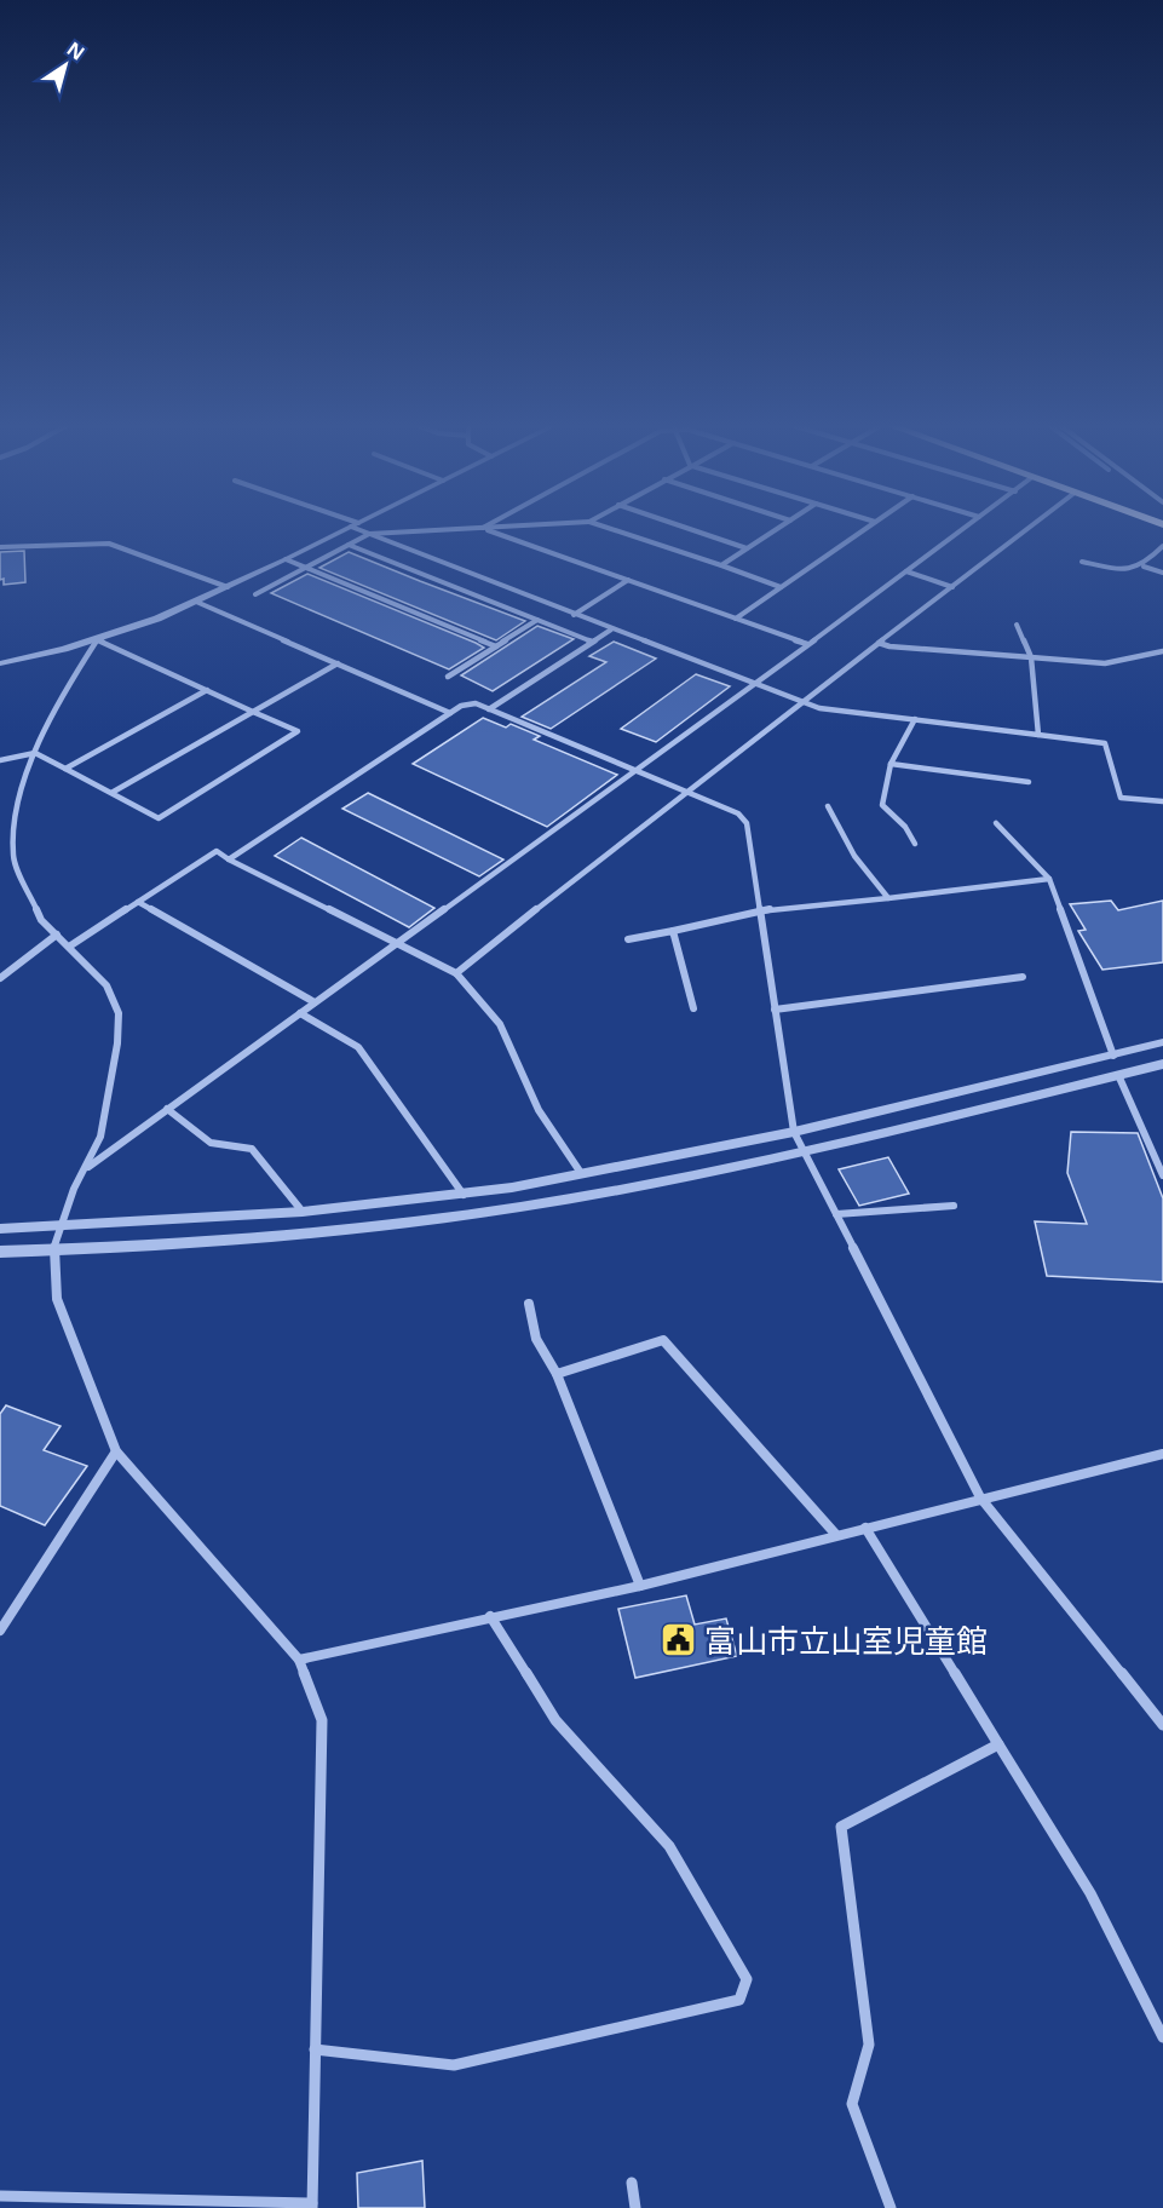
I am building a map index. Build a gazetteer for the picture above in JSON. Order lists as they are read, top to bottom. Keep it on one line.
{"places":{"public building":["富山市立山室児童館"]},"north":"top right"}
